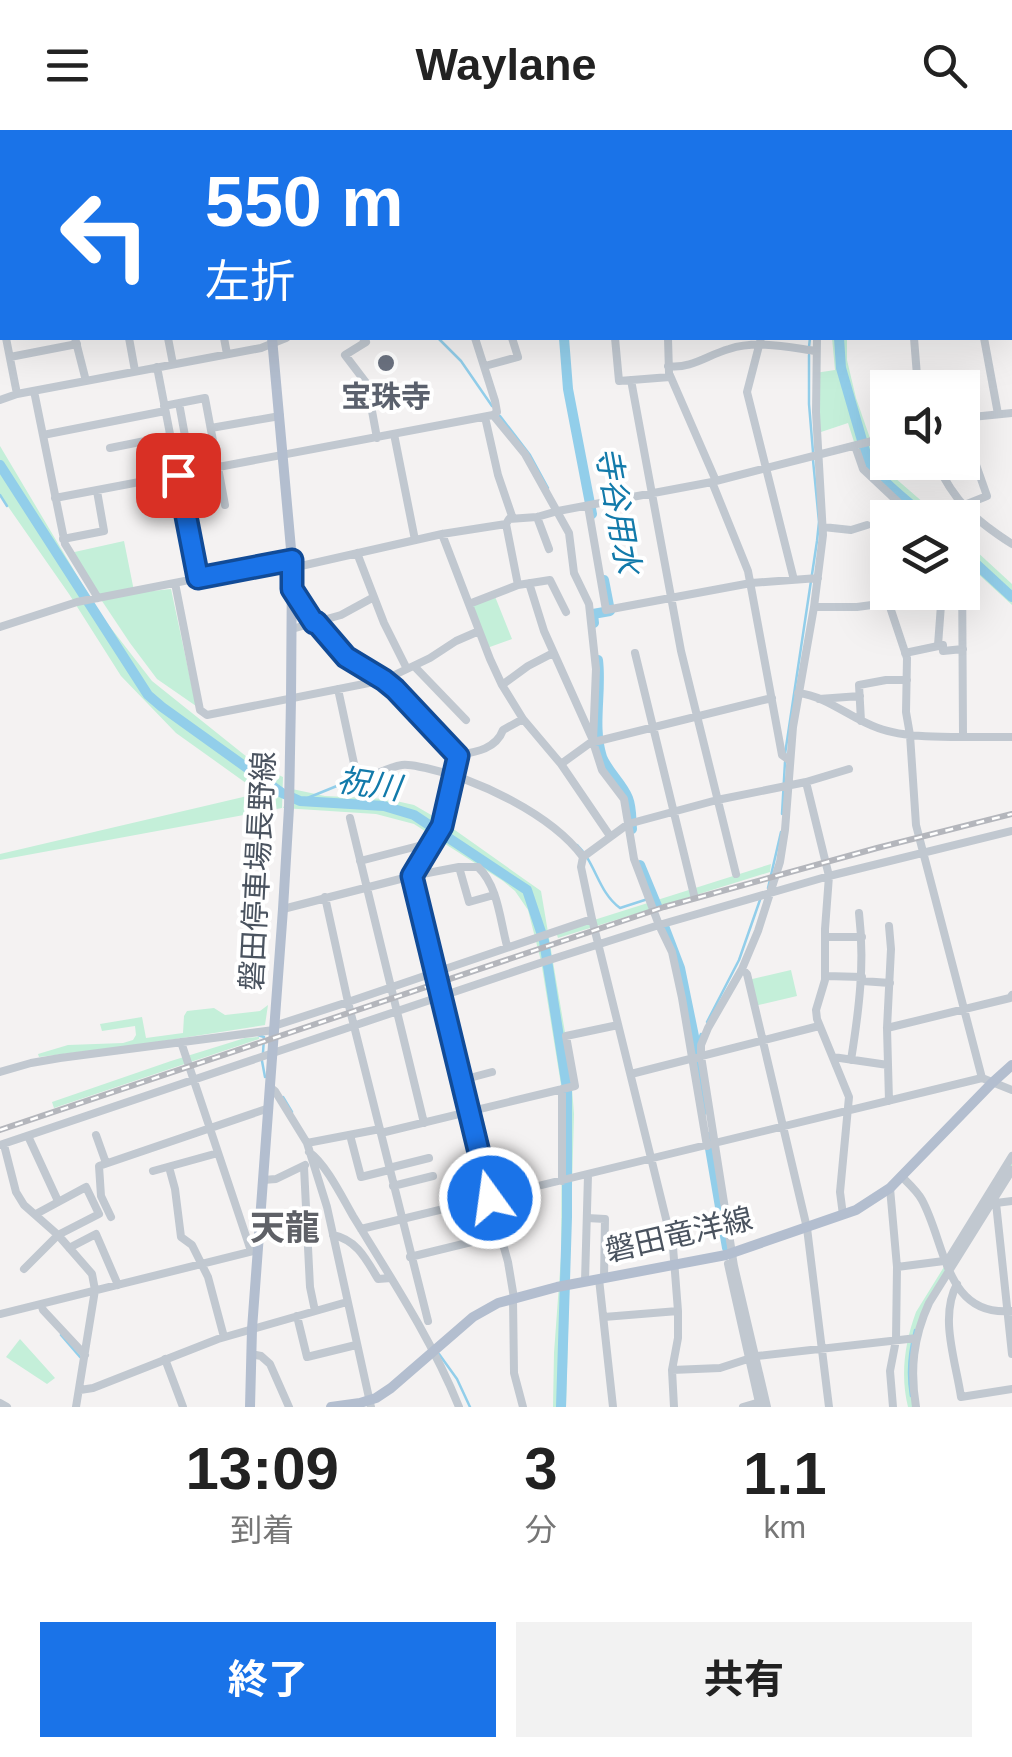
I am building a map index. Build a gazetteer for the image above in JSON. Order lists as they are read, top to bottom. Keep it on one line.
{"streets":{"main road":["磐田停車場長野線","磐田竜洋線"]},"districts":["天龍"],"water":["寺谷用水","祝川"],"places":["宝珠寺"],"page":{"header":"Waylane","turn":["550 m","左折"],"eta":["13:09","到着","3","分","1.1","km"],"buttons":["終了","共有"]}}
